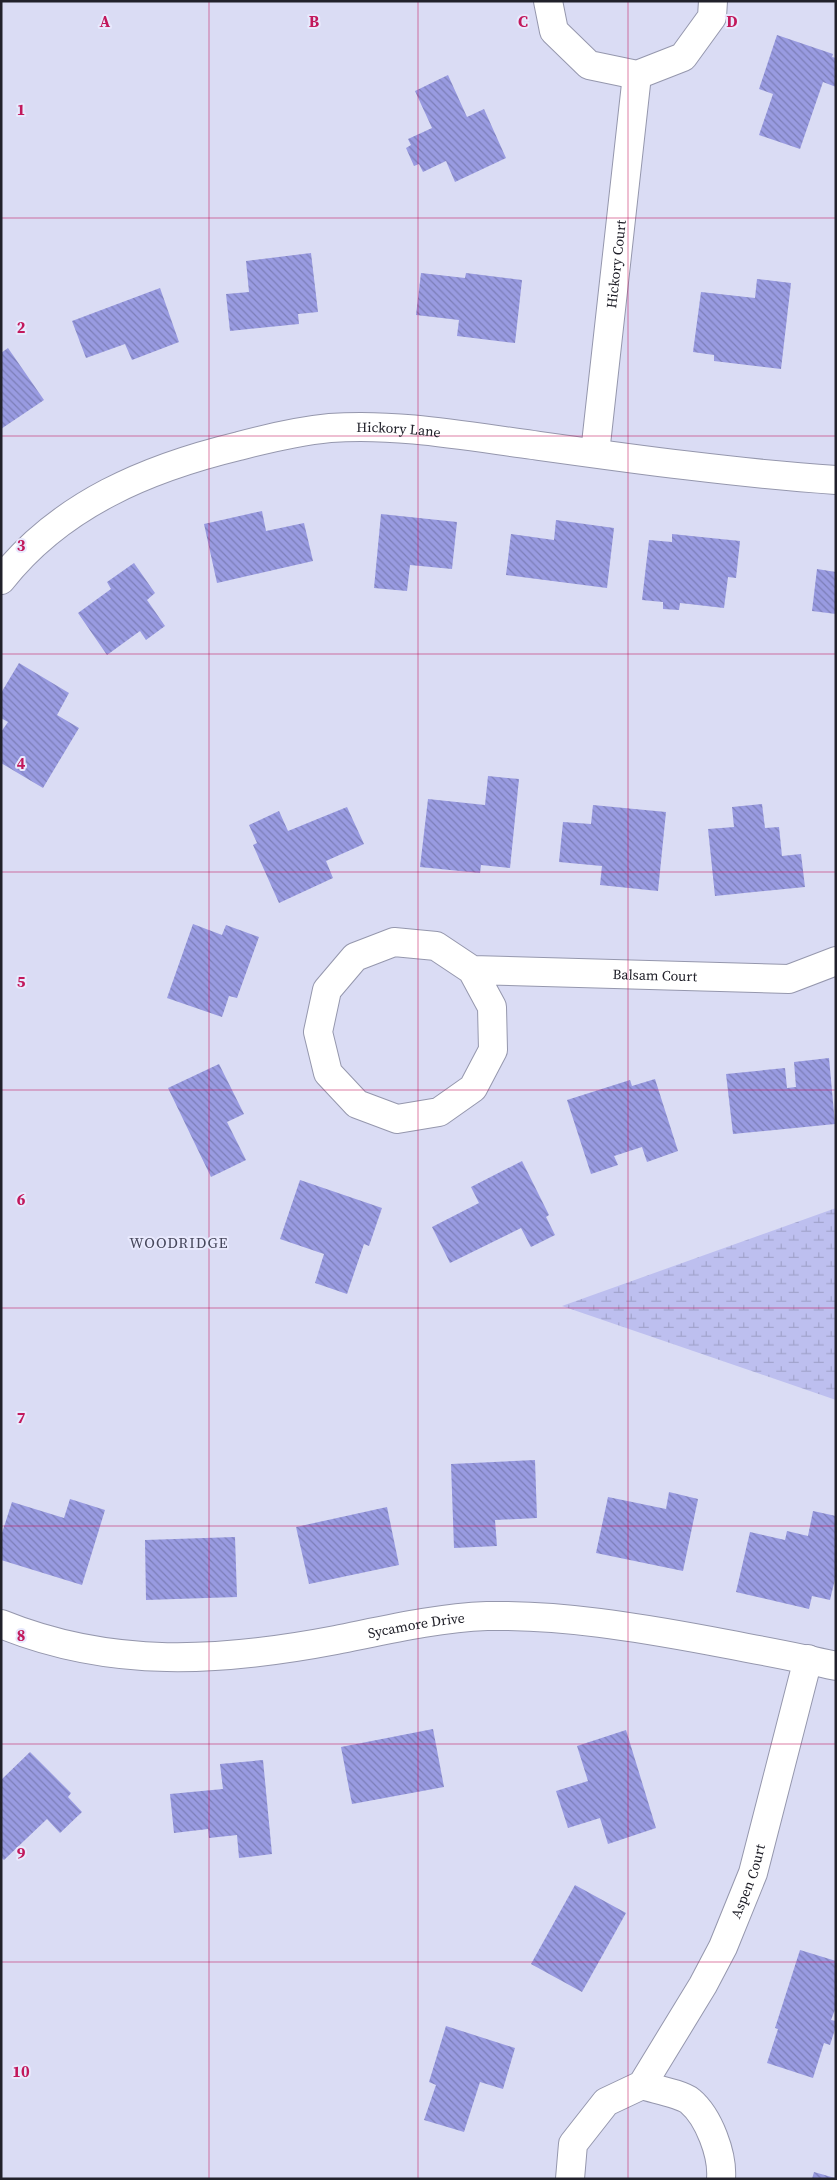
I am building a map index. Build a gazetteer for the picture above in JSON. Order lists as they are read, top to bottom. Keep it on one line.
{"streets":{"street":["Hickory Court","Hickory Lane","Balsam Court","Sycamore Drive","Aspen Court"]},"crossings":[["Hickory Court","Hickory Lane"],["Sycamore Drive","Aspen Court"]],"districts":["WOODRIDGE"],"grid":{"columns":["A","B","C","D"],"rows":["1","2","3","4","5","6","7","8","9","10"]}}
